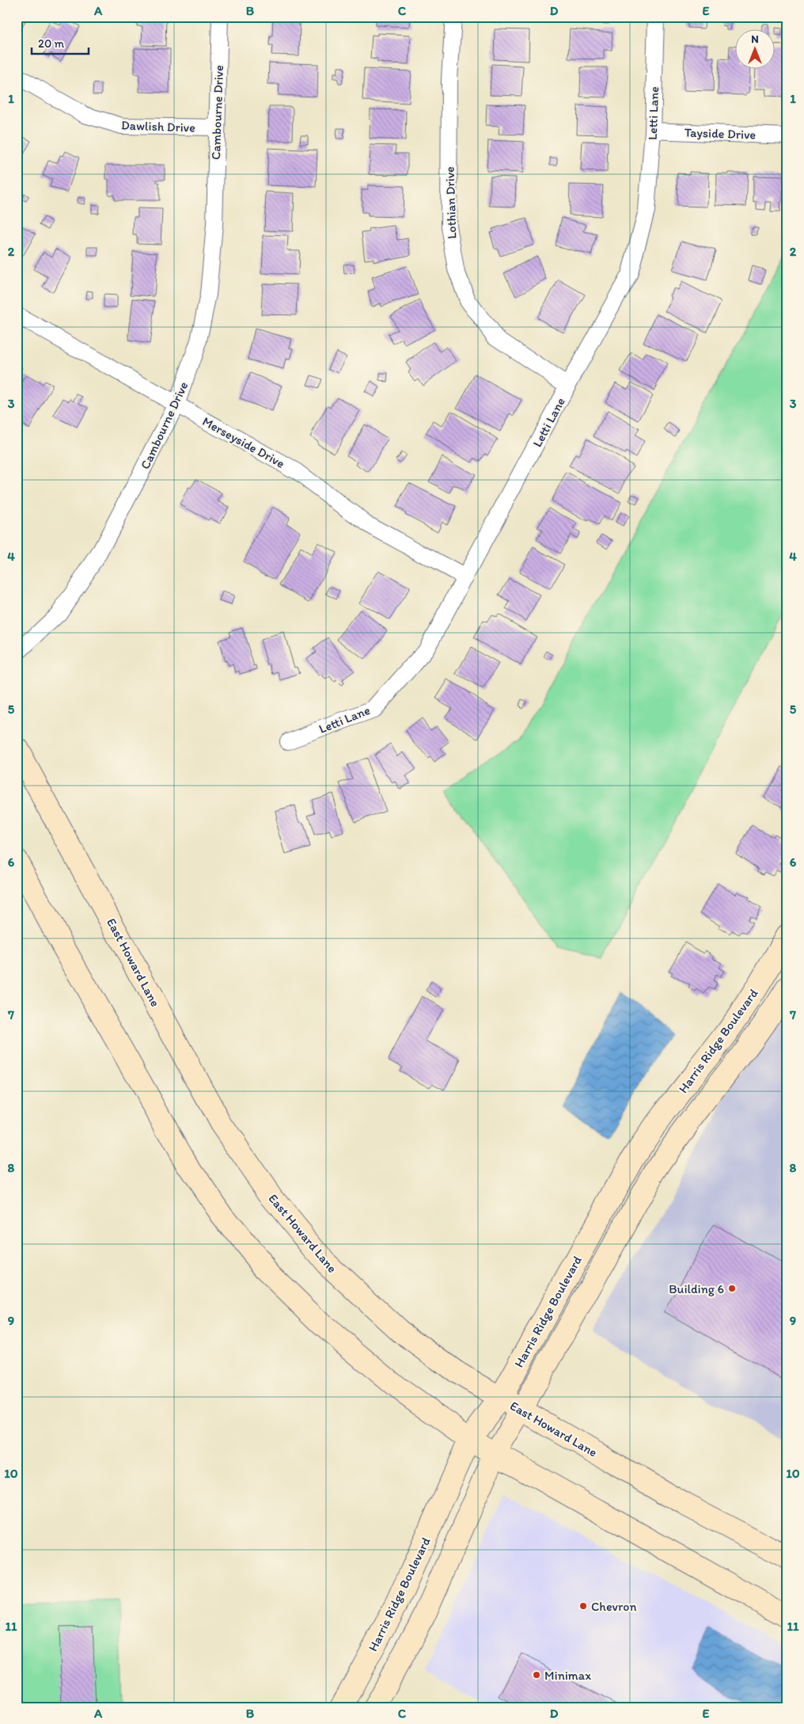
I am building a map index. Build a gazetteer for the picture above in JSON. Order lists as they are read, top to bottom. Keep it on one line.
{"streets":{"main road":["East Howard Lane","Harris Ridge Boulevard"],"street":["Cambourne Drive","Letti Lane","Dawlish Drive","Tayside Drive","Lothian Drive","Merseyside Drive"]},"crossings":[["Cambourne Drive","Dawlish Drive"],["Cambourne Drive","Merseyside Drive"],["Letti Lane","Tayside Drive"],["Letti Lane","Lothian Drive"],["Letti Lane","Merseyside Drive"],["East Howard Lane","Harris Ridge Boulevard"]],"places":["Building 6","Chevron","Minimax"],"scale_bar":"20 m","north":"top","grid":{"columns":["A","B","C","D","E"],"rows":["1","2","3","4","5","6","7","8","9","10","11"]}}
